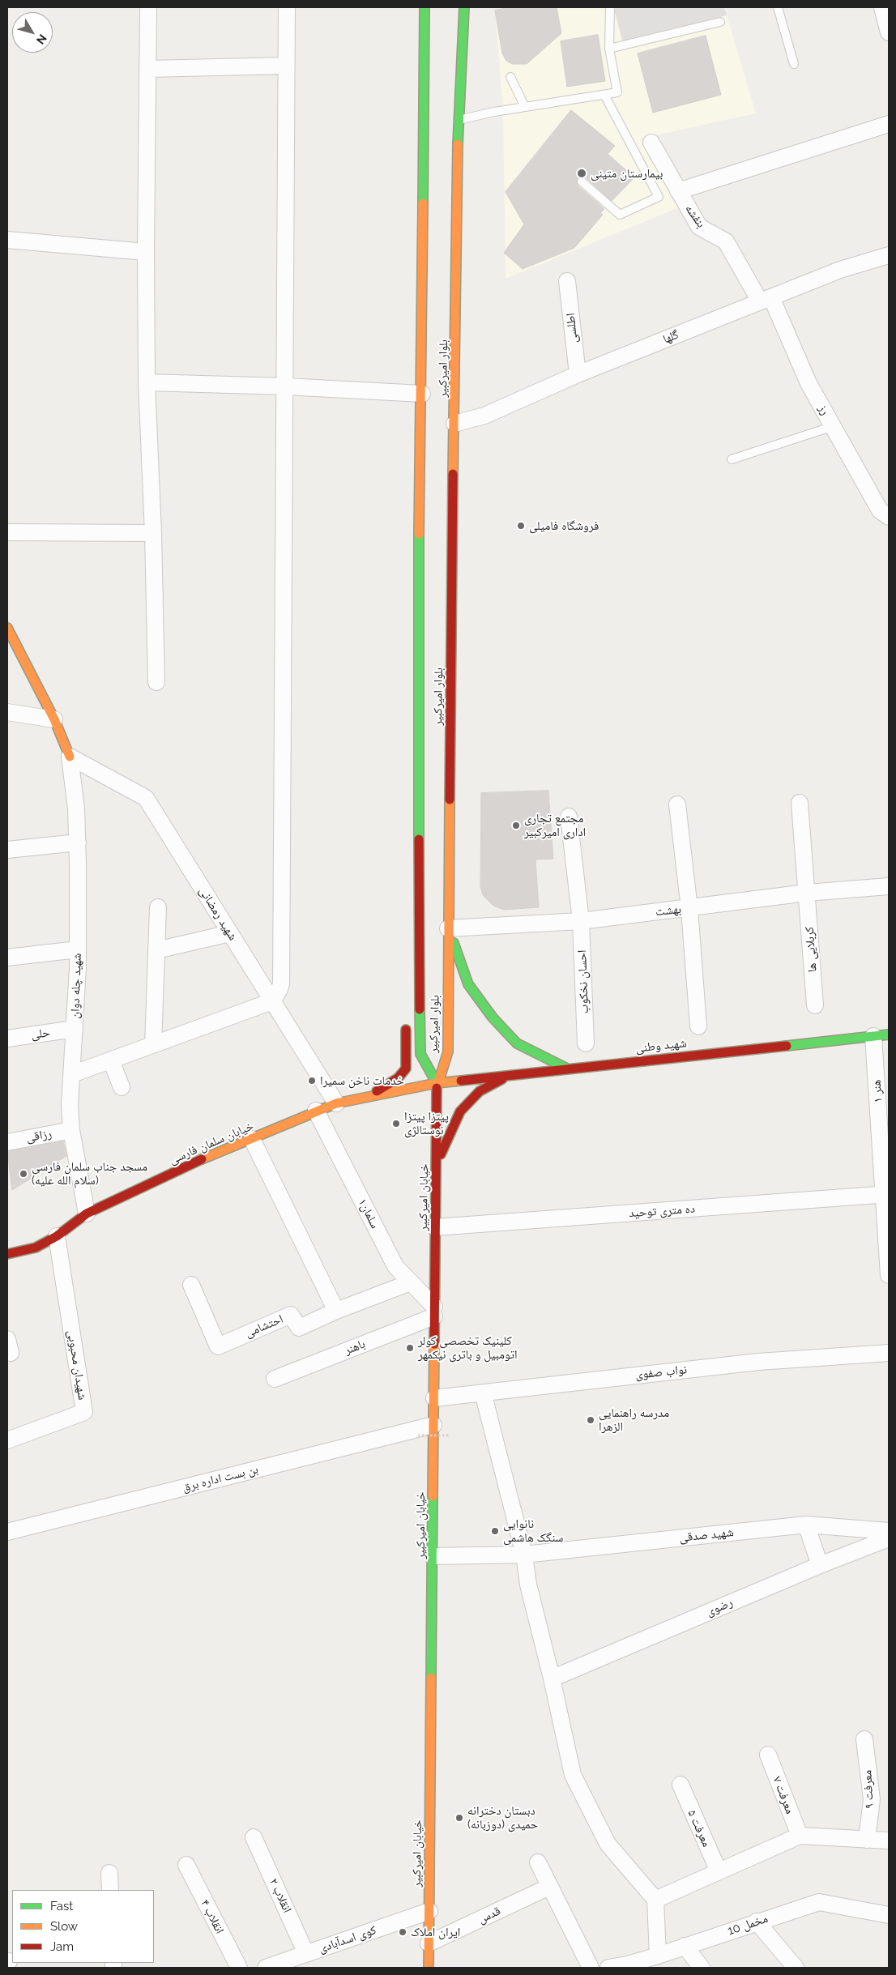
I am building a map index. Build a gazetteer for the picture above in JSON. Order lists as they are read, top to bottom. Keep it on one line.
{"streets":{"main road":["بلوار امیرکبیر","شهید وطنی","خیابان سلمان فارسی","خیابان امیرکبیر"],"street":["بنفشه","اطلسی","گلها","رز","بهشت","شهید رمضانی","کربلایی ها","احسان نخکوب","شهید چله دوان","حلی","هنر ۱","رزاقی","ده متری توحید","سلمان۱","احتشامی","باهنر","شهیدان محبوبی","نواب صفوی","بن بست اداره برق","شهید صدقی","رضوی","معرفت ۹","معرفت ۷","معرفت ۵","انقلاب ۲","قدس","انقلاب ۴","مخمل 10","کوی اسدآبادی"]},"crossings":[["بنفشه","گلها"],["بنفشه","رز"],["اطلسی","گلها"],["گلها","بلوار امیرکبیر"],["گلها","رز"],["بلوار امیرکبیر","بهشت"],["بلوار امیرکبیر","شهید وطنی"],["بلوار امیرکبیر","خیابان سلمان فارسی"],["بلوار امیرکبیر","خیابان امیرکبیر"],["بهشت","کربلایی ها"],["بهشت","احسان نخکوب"],["شهید رمضانی","شهید چله دوان"],["شهید رمضانی","خیابان سلمان فارسی"],["شهید چله دوان","حلی"],["شهید چله دوان","رزاقی"],["شهید چله دوان","خیابان سلمان فارسی"],["شهید وطنی","هنر ۱"],["شهید وطنی","خیابان سلمان فارسی"],["شهید وطنی","خیابان امیرکبیر"],["هنر ۱","ده متری توحید"],["خیابان سلمان فارسی","خیابان امیرکبیر"],["خیابان سلمان فارسی","سلمان۱"],["خیابان سلمان فارسی","شهیدان محبوبی"],["خیابان امیرکبیر","ده متری توحید"],["خیابان امیرکبیر","سلمان۱"],["خیابان امیرکبیر","باهنر"],["خیابان امیرکبیر","نواب صفوی"],["خیابان امیرکبیر","بن بست اداره برق"],["خیابان امیرکبیر","شهید صدقی"],["خیابان امیرکبیر","قدس"],["خیابان امیرکبیر","کوی اسدآبادی"],["سلمان۱","احتشامی"],["سلمان۱","باهنر"],["انقلاب ۲","کوی اسدآبادی"]],"places":["بیمارستان متینی","فروشگاه فامیلی","مجتمع تجاری اداری امیرکبیر","خدمات ناخن سمیرا","پیتزا پیتزا نوستالژی","مسجد جناب سلمان فارسی (سلام الله علیه)","کلینیک تخصصی کولر اتومبیل و باتری نیکمهر","مدرسه راهنمایی الزهرا","نانوایی سنگک هاشمی","دبستان دخترانه حمیدی (دوزبانه)","ایران املاک"],"legend":["Fast","Slow","Jam"],"north":"bottom right"}
